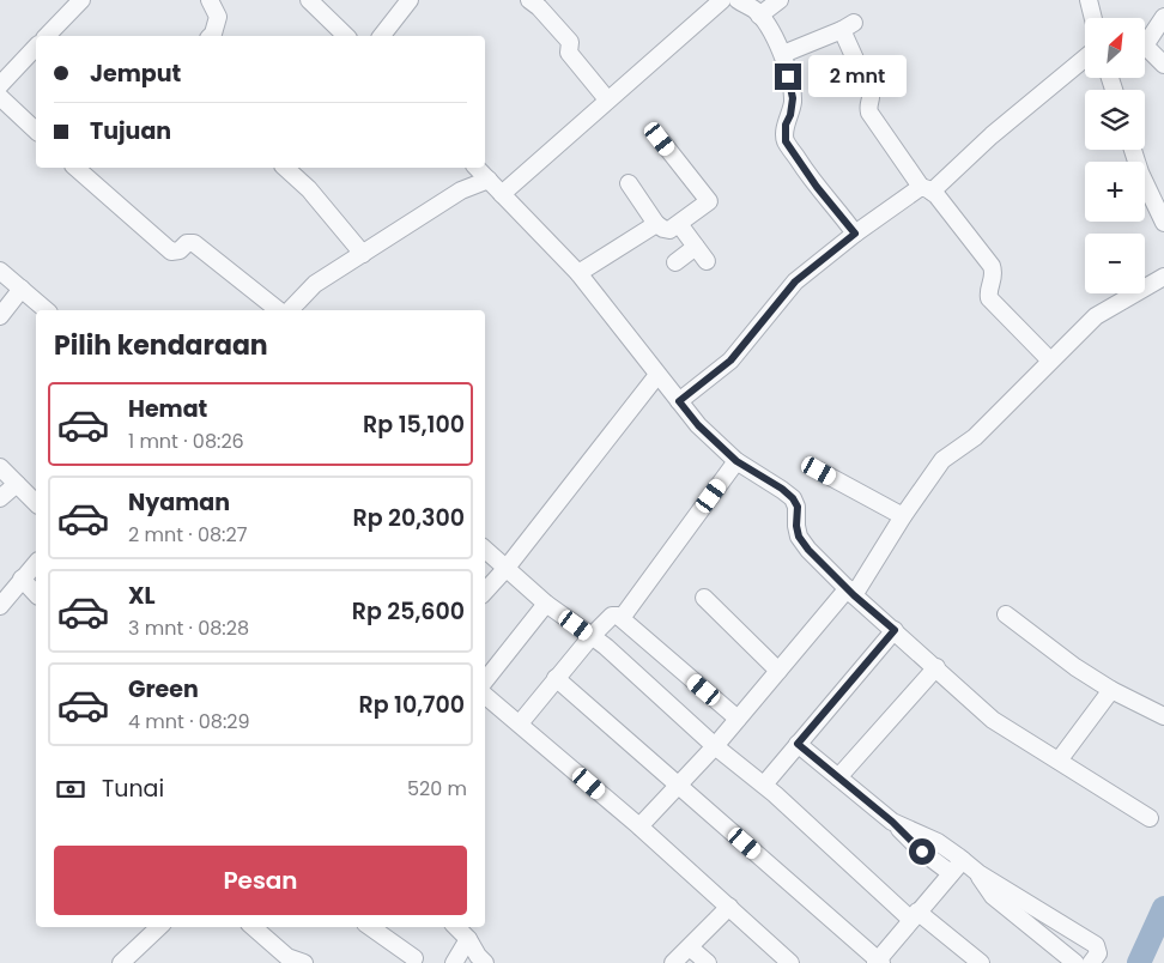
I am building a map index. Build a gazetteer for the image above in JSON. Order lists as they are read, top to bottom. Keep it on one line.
{"north":"top right","page":{"map_buttons":["+","−"],"banner":["Jemput","Tujuan"],"bubble":"2 mnt","heading":"Pilih kendaraan","list":[{"name":"Hemat","note":"1 mnt · 08:26","value":"Rp 15,100"},{"name":"Nyaman","note":"2 mnt · 08:27","value":"Rp 20,300"},{"name":"XL","note":"3 mnt · 08:28","value":"Rp 25,600"},{"name":"Green","note":"4 mnt · 08:29","value":"Rp 10,700"}],"pay":["Tunai","520 m"],"buttons":"Pesan"}}
